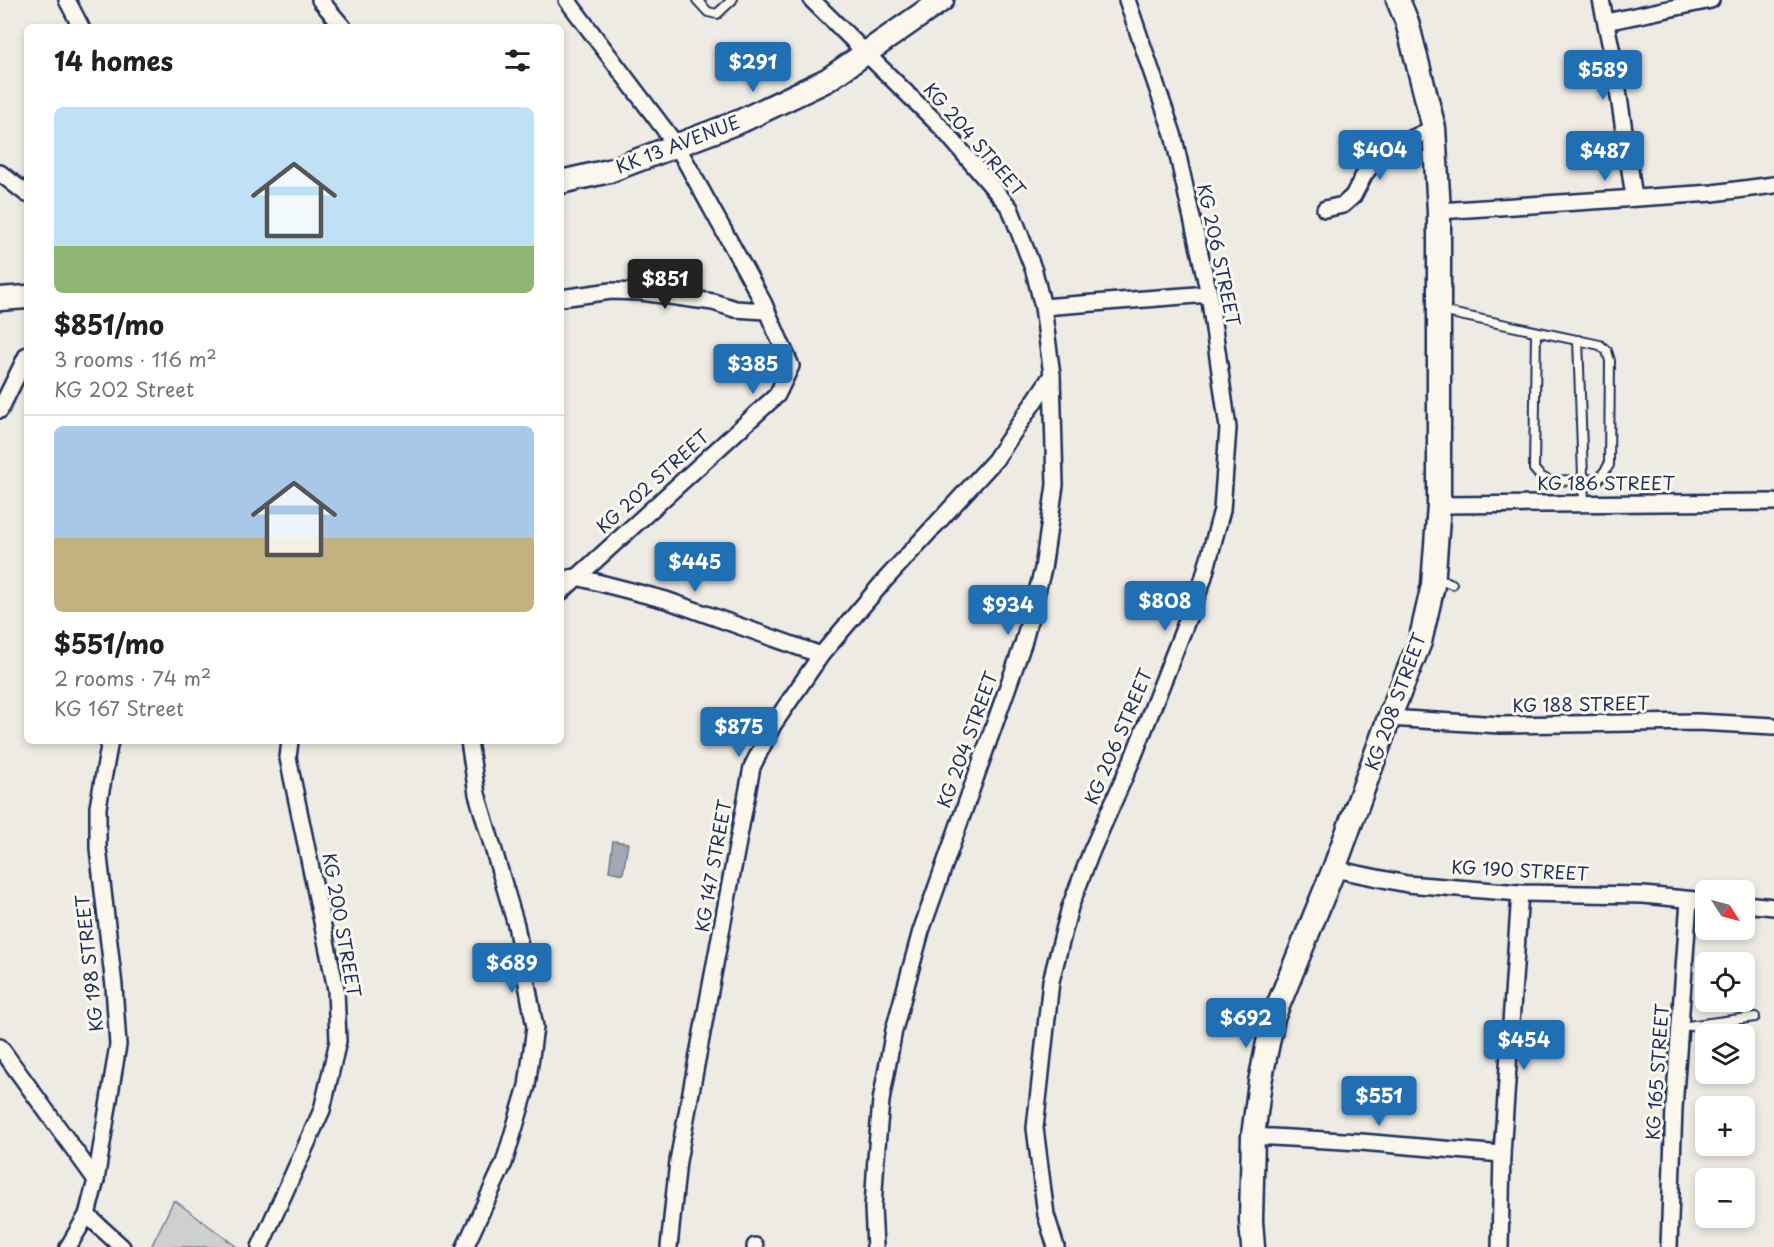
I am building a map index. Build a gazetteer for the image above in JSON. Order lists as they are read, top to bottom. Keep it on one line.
{"streets":{"street":["KG 204 STREET","KK 13 AVENUE","KG 206 STREET","KG 202 STREET","KG 186 STREET","KG 208 STREET","KG 188 STREET","KG 147 STREET","KG 190 STREET","KG 200 STREET","KG 198 STREET","KG 165 STREET"]},"crossings":[["KG 204 STREET","KK 13 AVENUE"],["KG 204 STREET","KG 147 STREET"],["KK 13 AVENUE","KG 202 STREET"],["KG 186 STREET","KG 208 STREET"],["KG 208 STREET","KG 188 STREET"],["KG 208 STREET","KG 190 STREET"],["KG 190 STREET","KG 165 STREET"]],"north":"bottom right","page":{"heading":"14 homes","price":["$291","$589","$404","$487","$851","$385","$445","$808","$934","$875","$689","$692","$454","$551"],"list":[{"name":"$851/mo","note":"3 rooms · 116 m² · KG 202 Street"},{"name":"$551/mo","note":"2 rooms · 74 m² · KG 167 Street"}],"map_buttons":["+","−"]}}
